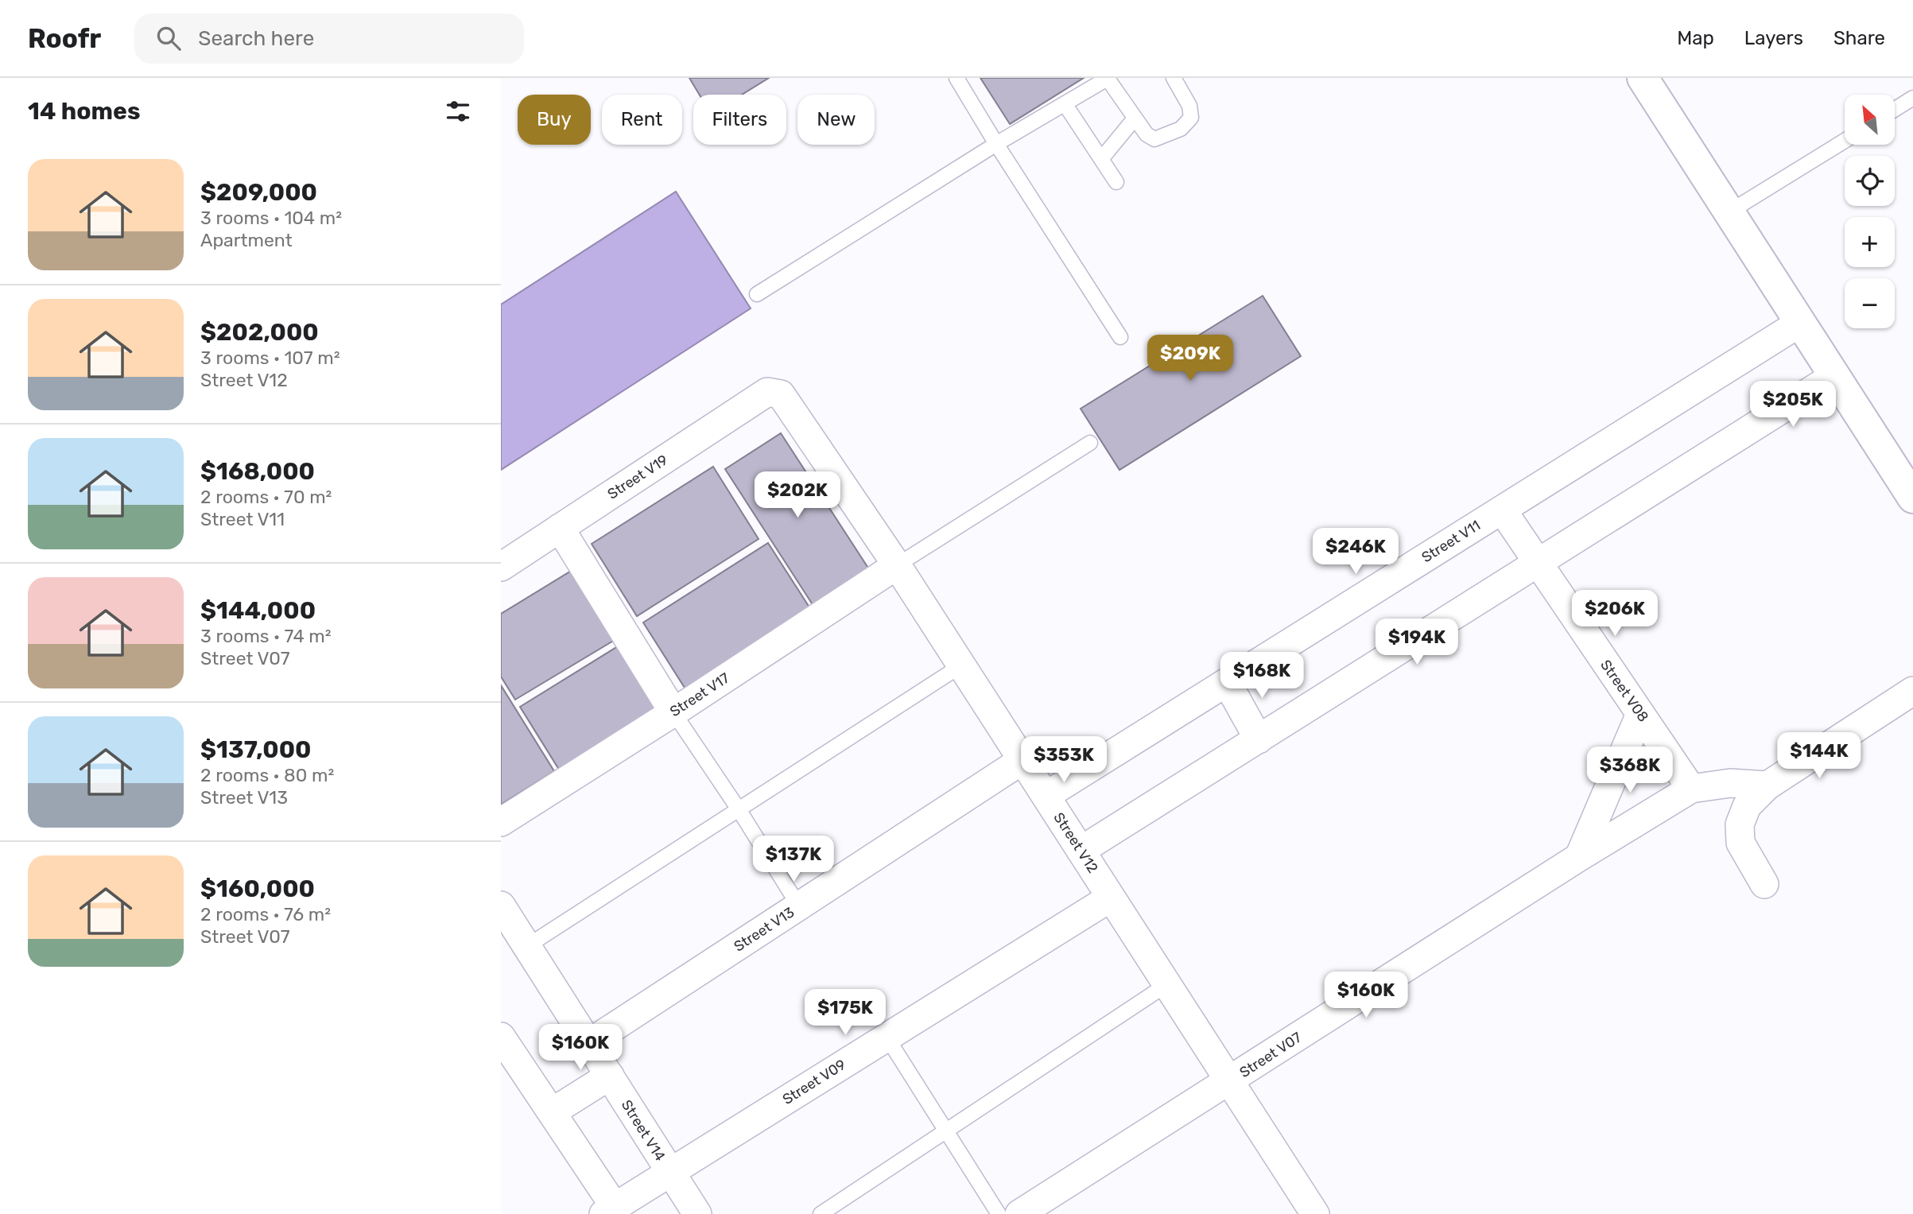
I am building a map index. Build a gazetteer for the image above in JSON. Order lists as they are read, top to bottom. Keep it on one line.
{"streets":{"street":["Street V19","Street V11","Street V08","Street V17","Street V12","Street V13","Street V07","Street V09","Street V14"]},"crossings":[["Street V19","Street V12"],["Street V11","Street V08"],["Street V11","Street V12"],["Street V08","Street V07"],["Street V17","Street V12"],["Street V12","Street V13"],["Street V12","Street V07"],["Street V12","Street V09"],["Street V13","Street V14"],["Street V09","Street V14"]],"north":"top left","page":{"header":"Roofr","search":"Search here","nav":["Map","Layers","Share"],"heading":"14 homes","map_buttons":["+","−"],"chip":["Buy","Rent","Filters","New"],"list":[{"name":"$209,000","note":"3 rooms · 104 m² · Apartment"},{"name":"$202,000","note":"3 rooms · 107 m² · Street V12"},{"name":"$168,000","note":"2 rooms · 70 m² · Street V11"},{"name":"$144,000","note":"3 rooms · 74 m² · Street V07"},{"name":"$137,000","note":"2 rooms · 80 m² · Street V13"},{"name":"$160,000","note":"2 rooms · 76 m² · Street V07"}],"price":["$209K","$205K","$202K","$246K","$206K","$194K","$168K","$144K","$353K","$368K","$137K","$160K","$175K","$160K"]}}
